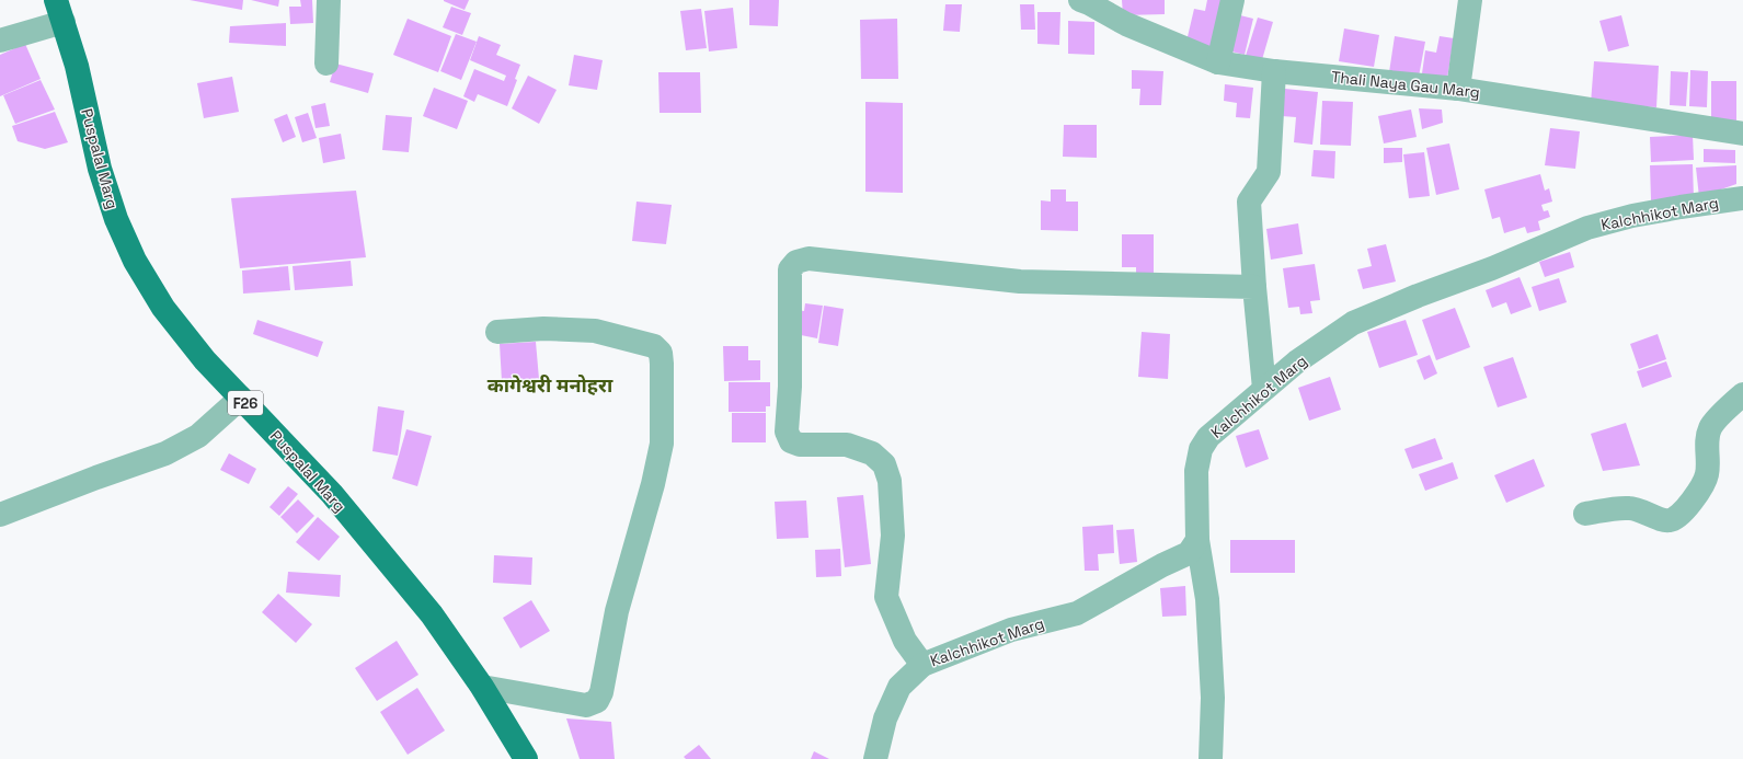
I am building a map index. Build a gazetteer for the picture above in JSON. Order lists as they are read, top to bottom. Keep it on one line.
{"streets":{"main road":["Puspalal Marg","F26"],"street":["Thali Naya Gau Marg","Kalchhikot Marg"]},"districts":["कागेश्वरी मनोहरा"]}
